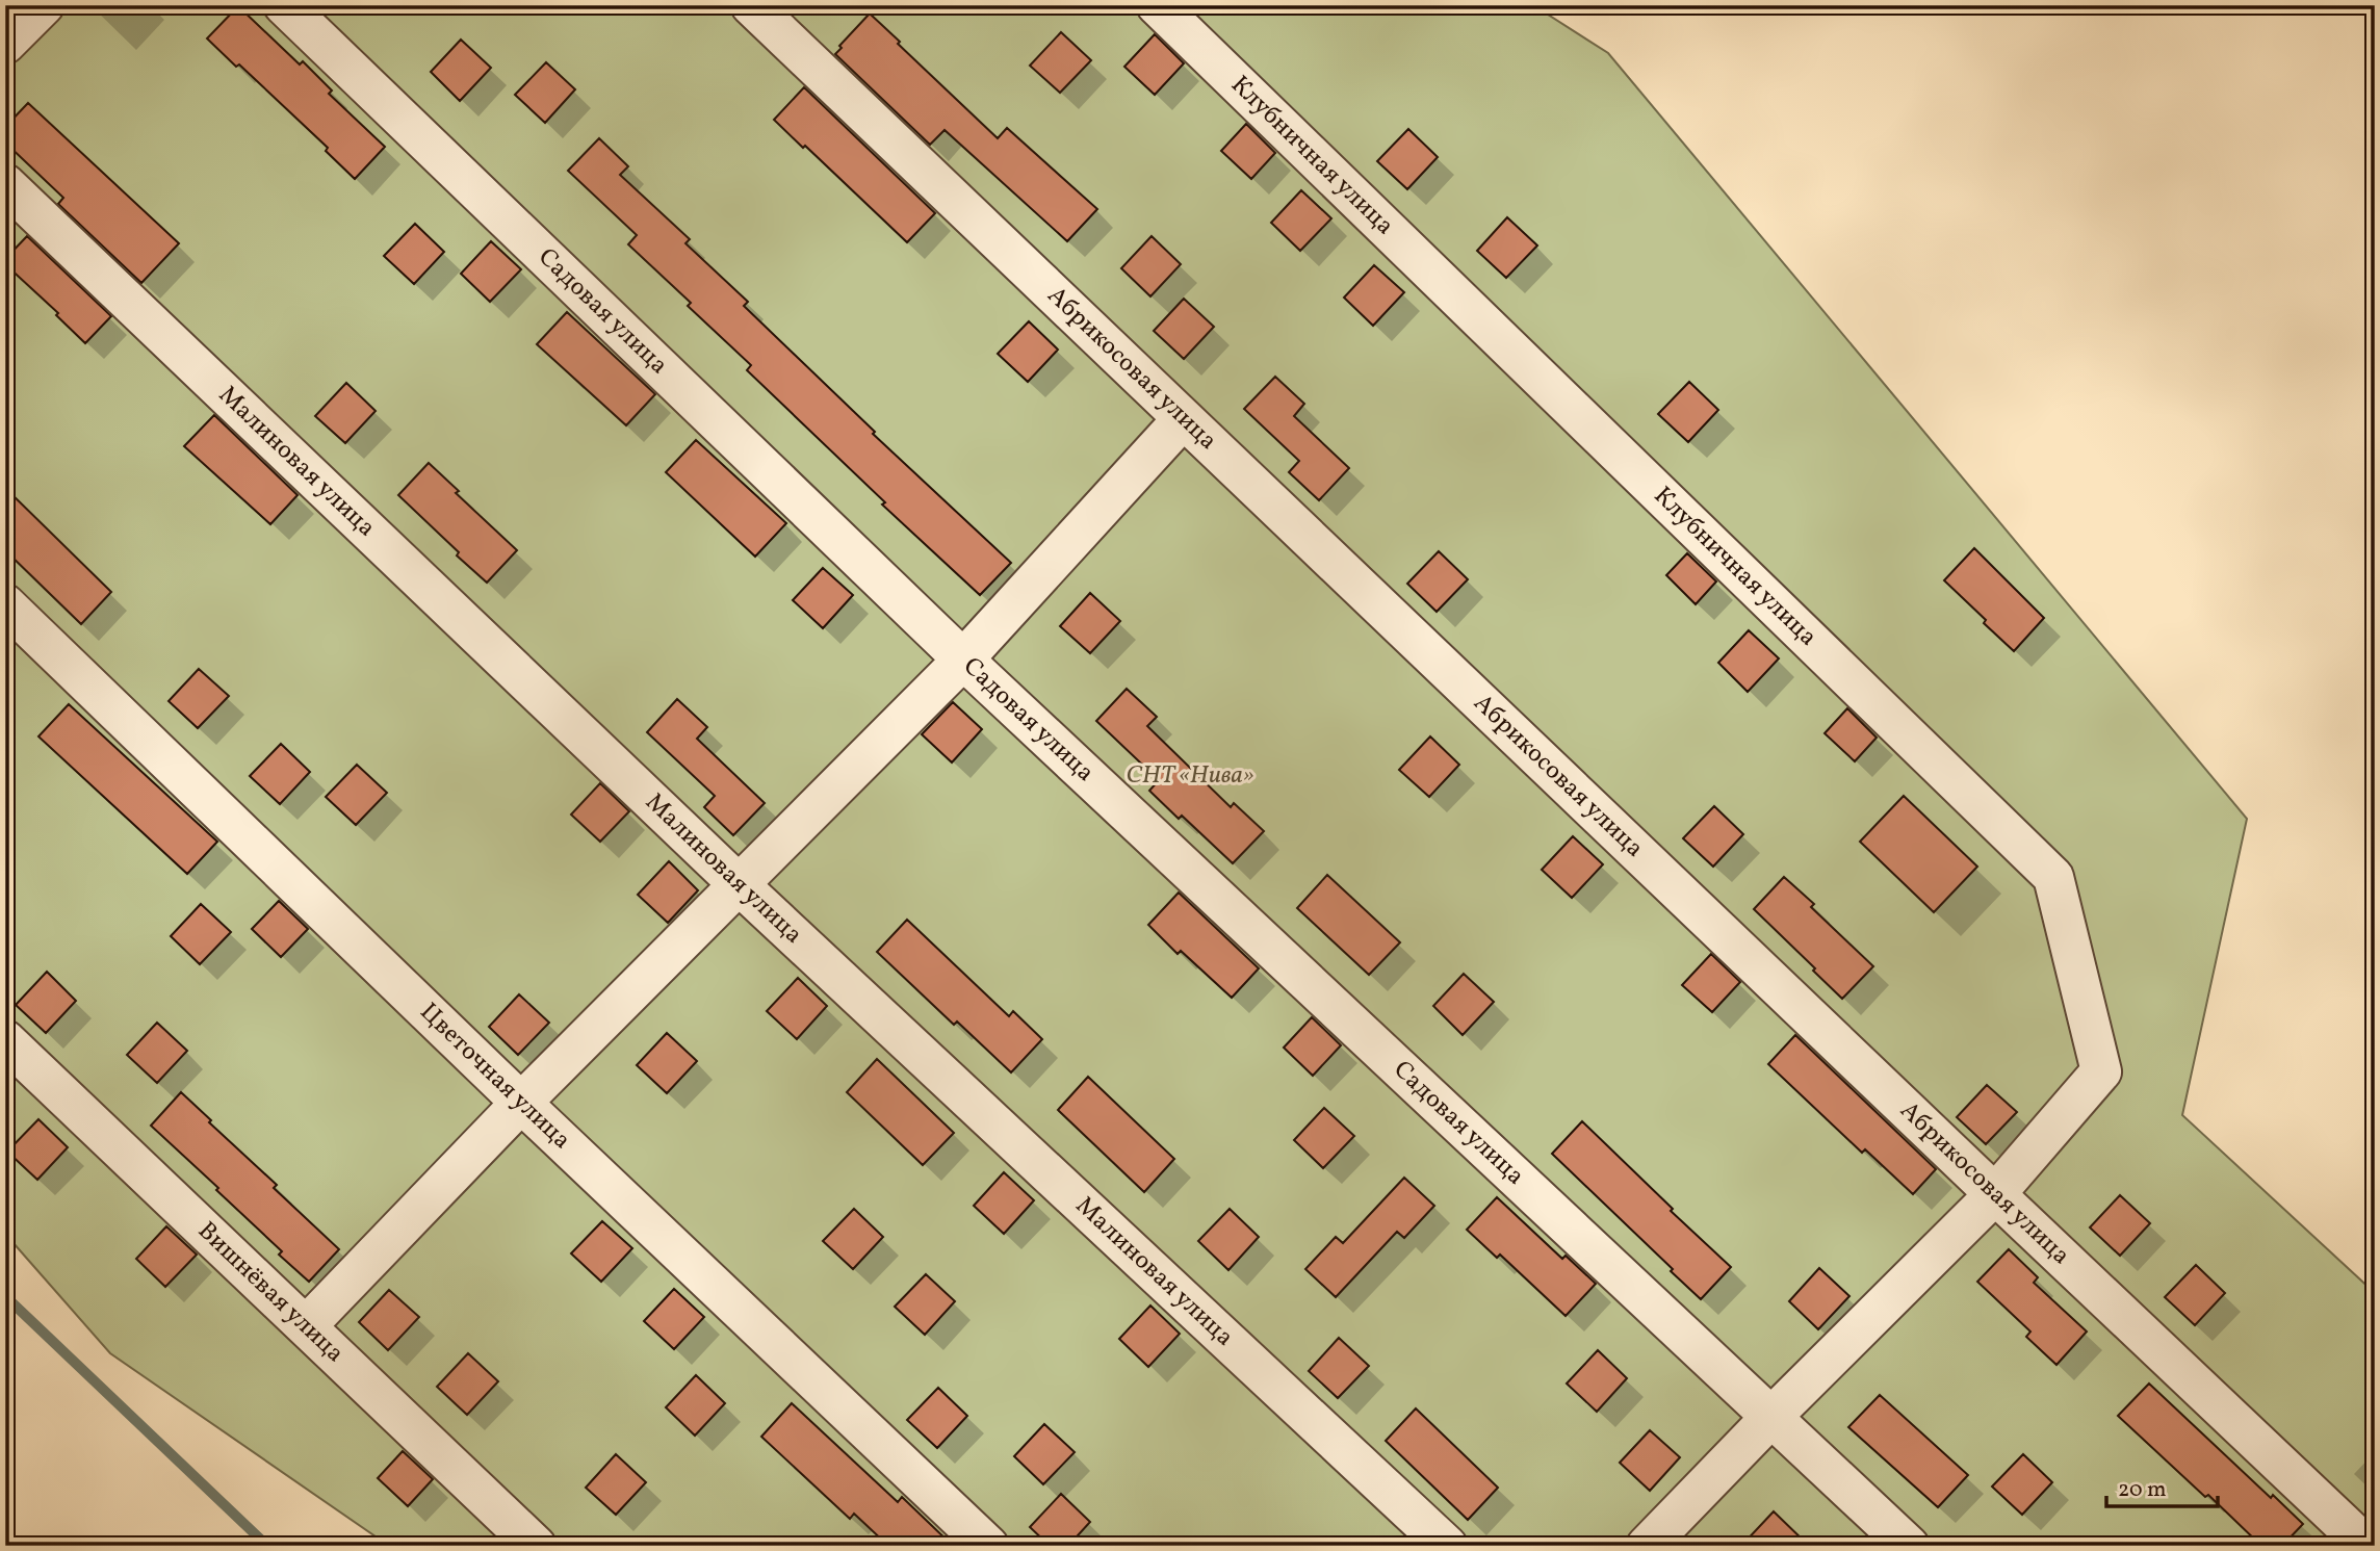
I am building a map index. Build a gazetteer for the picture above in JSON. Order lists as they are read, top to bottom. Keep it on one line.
{"streets":{"street":["Клубничная улица","Садовая улица","Абрикосовая улица","Малиновая улица","Цветочная улица","Вишнёвая улица"]},"crossings":[["Клубничная улица","Абрикосовая улица"]],"parks":["СНТ «Нива»"],"scale_bar":"20 m"}
